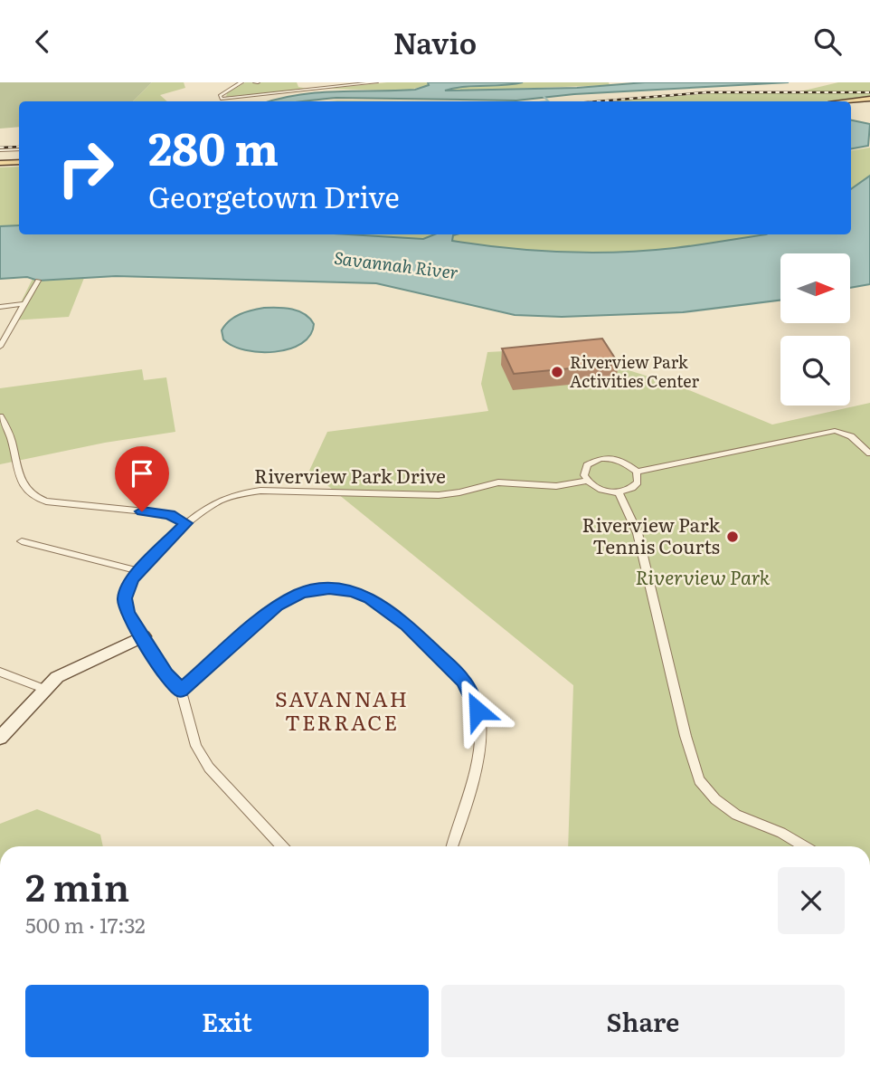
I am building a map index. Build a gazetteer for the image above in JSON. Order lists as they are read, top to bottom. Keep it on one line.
{"streets":{"street":["Riverview Park Drive"]},"districts":["SAVANNAH TERRACE"],"water":["Savannah River"],"parks":["Riverview Park"],"places":["Riverview Park Activities Center","Riverview Park Tennis Courts"],"north":"right","page":{"header":"Navio","turn":["280 m","Georgetown Drive"],"heading":["2 min","500 m · 17:32"],"buttons":["Exit","Share"]}}
